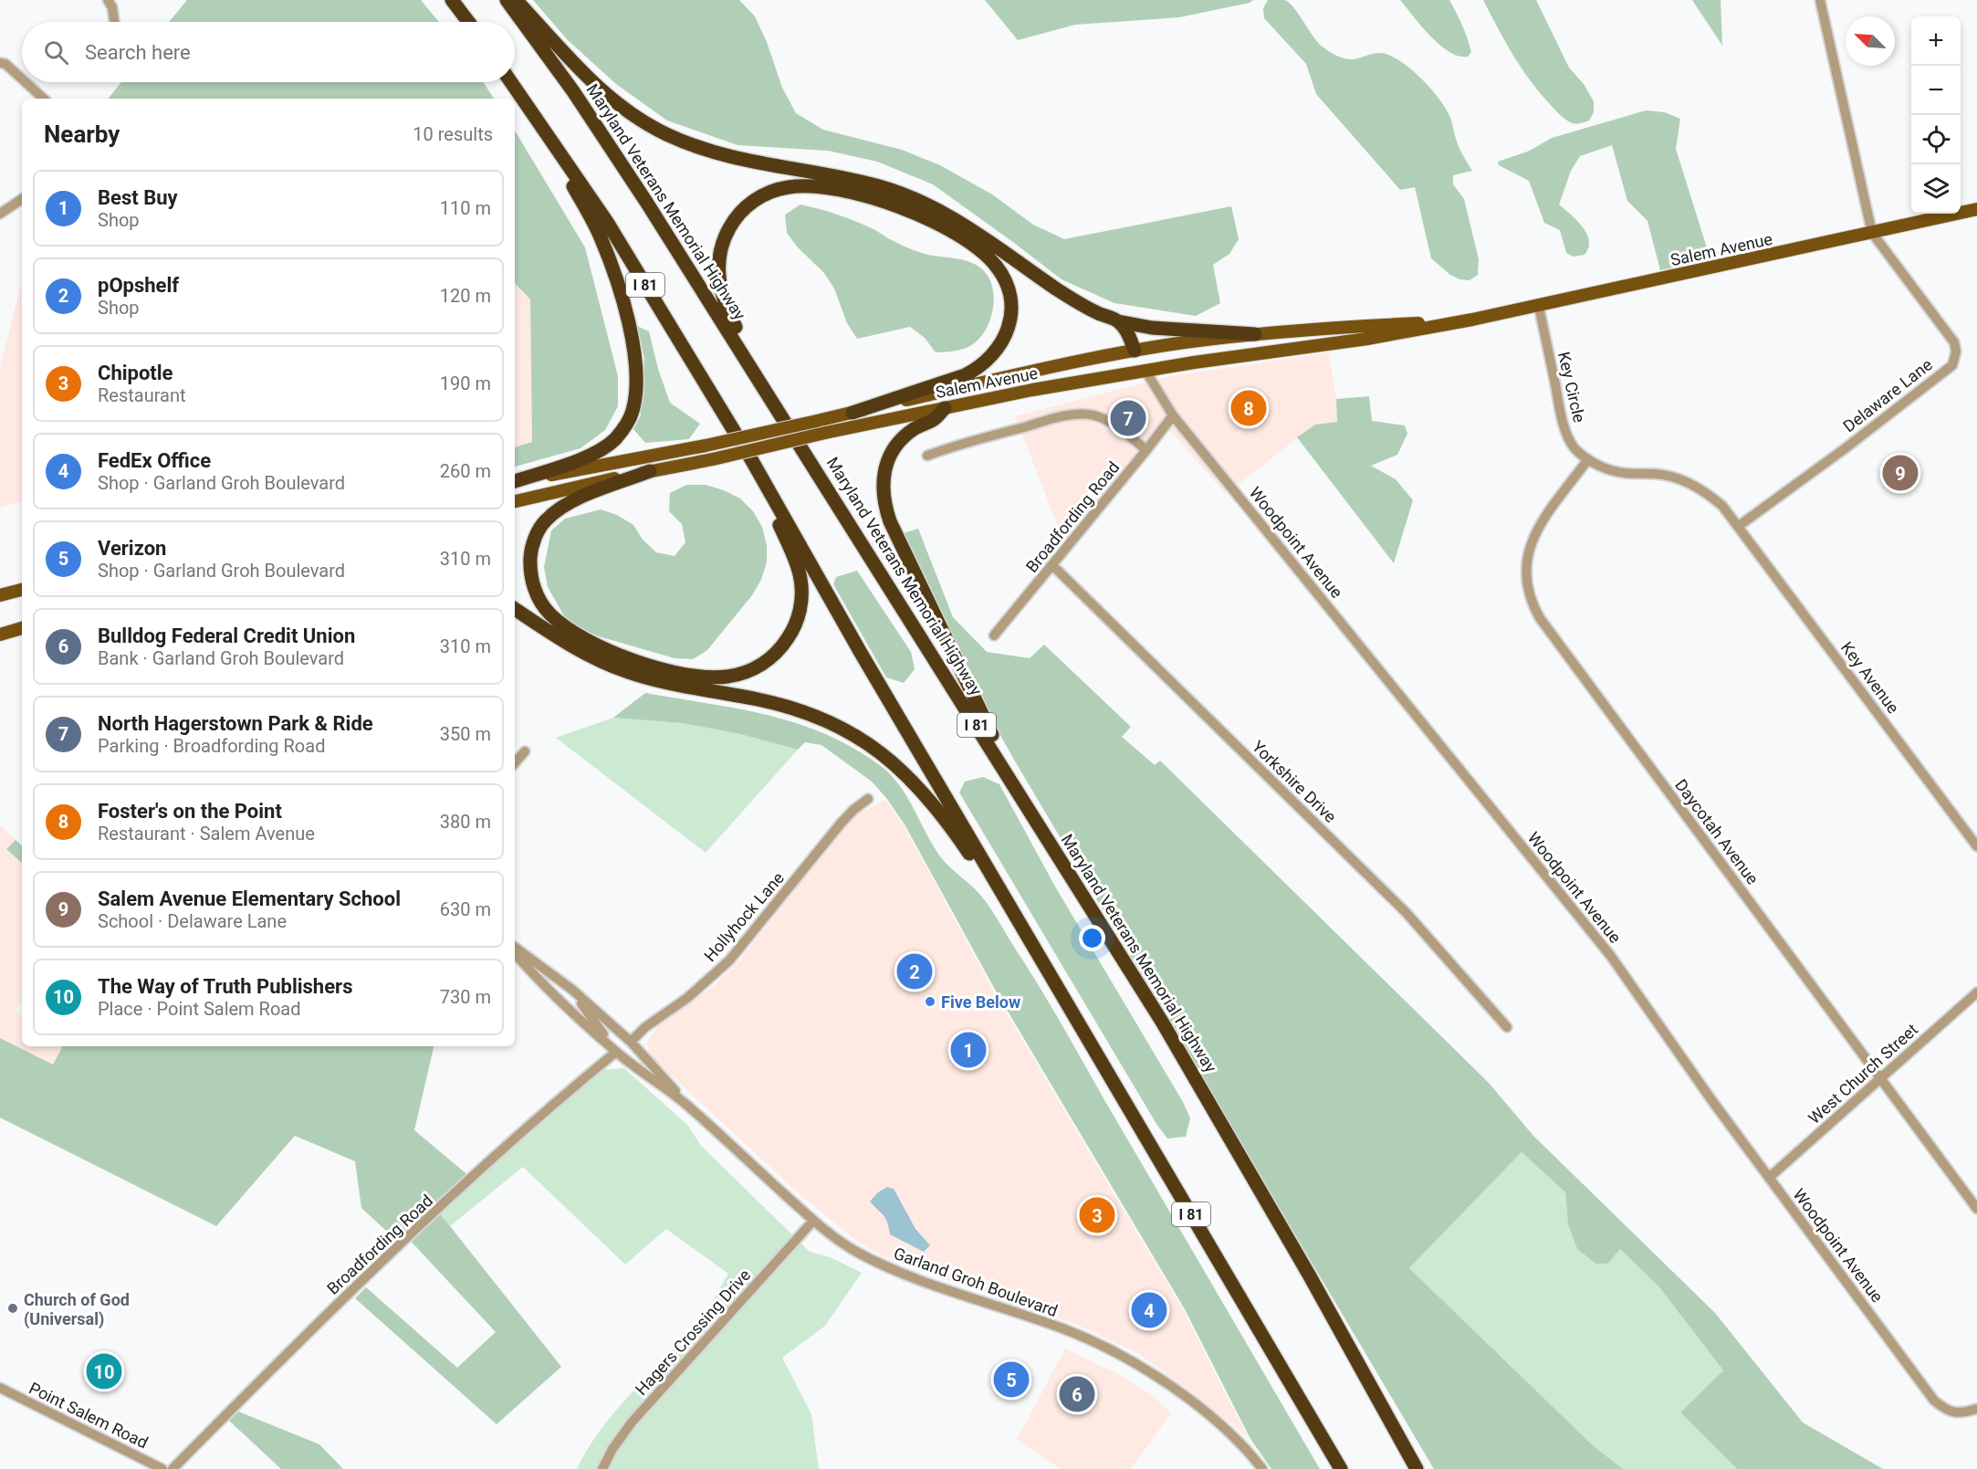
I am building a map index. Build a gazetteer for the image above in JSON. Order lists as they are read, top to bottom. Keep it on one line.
{"streets":{"highway":["Maryland Veterans Memorial Highway","I 81"],"main road":["Salem Avenue"],"street":["Key Circle","Delaware Lane","Broadfording Road","Woodpoint Avenue","Key Avenue","Yorkshire Drive","Daycotah Avenue","Hollyhock Lane","West Church Street","Garland Groh Boulevard","Hagers Crossing Drive","Point Salem Road"]},"crossings":[["Salem Avenue","Key Circle"],["Salem Avenue","Delaware Lane"],["Salem Avenue","Woodpoint Avenue"],["Key Circle","Delaware Lane"],["Key Circle","Key Avenue"],["Key Circle","Daycotah Avenue"],["Delaware Lane","Key Avenue"],["Broadfording Road","Woodpoint Avenue"],["Broadfording Road","Yorkshire Drive"],["Broadfording Road","Garland Groh Boulevard"],["Woodpoint Avenue","West Church Street"],["Daycotah Avenue","West Church Street"],["Hollyhock Lane","Garland Groh Boulevard"],["Garland Groh Boulevard","Hagers Crossing Drive"]],"places":["Five Below","Church of God (Universal)"],"north":"top left","page":{"map_buttons":["+","−"],"search":"Search here","heading":["Nearby","10 results"],"list":[{"mark":"1","name":"Best Buy","note":"Shop","value":"110 m"},{"mark":"2","name":"pOpshelf","note":"Shop","value":"120 m"},{"mark":"3","name":"Chipotle","note":"Restaurant","value":"190 m"},{"mark":"4","name":"FedEx Office","note":"Shop · Garland Groh Boulevard","value":"260 m"},{"mark":"5","name":"Verizon","note":"Shop · Garland Groh Boulevard","value":"310 m"},{"mark":"6","name":"Bulldog Federal Credit Union","note":"Bank · Garland Groh Boulevard","value":"310 m"},{"mark":"7","name":"North Hagerstown Park & Ride","note":"Parking · Broadfording Road","value":"350 m"},{"mark":"8","name":"Foster's on the Point","note":"Restaurant · Salem Avenue","value":"380 m"},{"mark":"9","name":"Salem Avenue Elementary School","note":"School · Delaware Lane","value":"630 m"},{"mark":"10","name":"The Way of Truth Publishers","note":"Place · Point Salem Road","value":"730 m"}],"pins":["8","7","9","2","1","3","4","10","5","6"]}}
